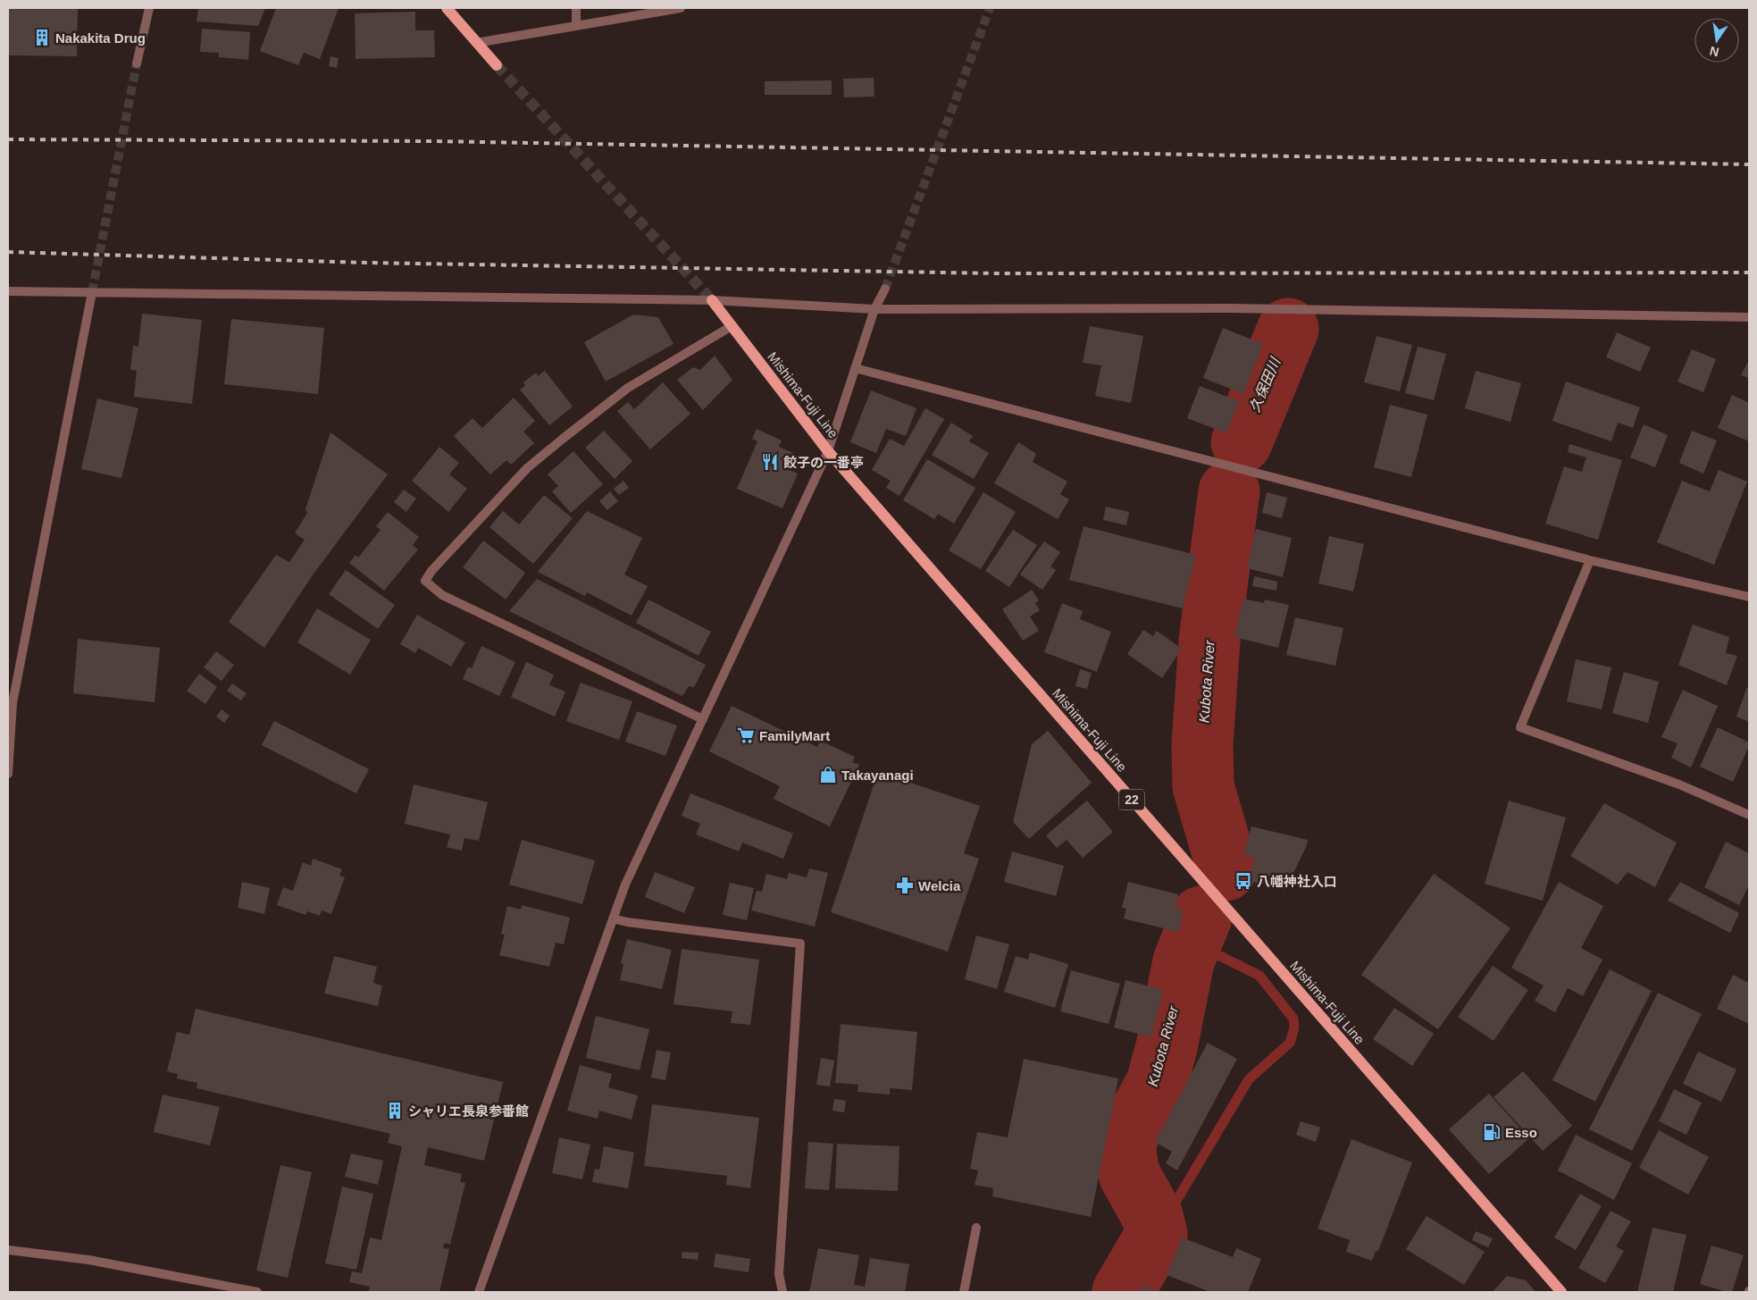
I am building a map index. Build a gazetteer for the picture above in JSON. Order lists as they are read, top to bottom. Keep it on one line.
{"streets":{"main road":["Mishima-Fuji Line","22"]},"water":["久保田川","Kubota River"],"places":{"building":["Nakakita Drug","シャリエ長泉参番館"],"restaurant":["餃子の一番亭"],"supermarket":["FamilyMart"],"shop":["Takayanagi"],"bus stop":["八幡神社入口"],"pharmacy":["Welcia"],"fuel station":["Esso"]},"north":"bottom"}
